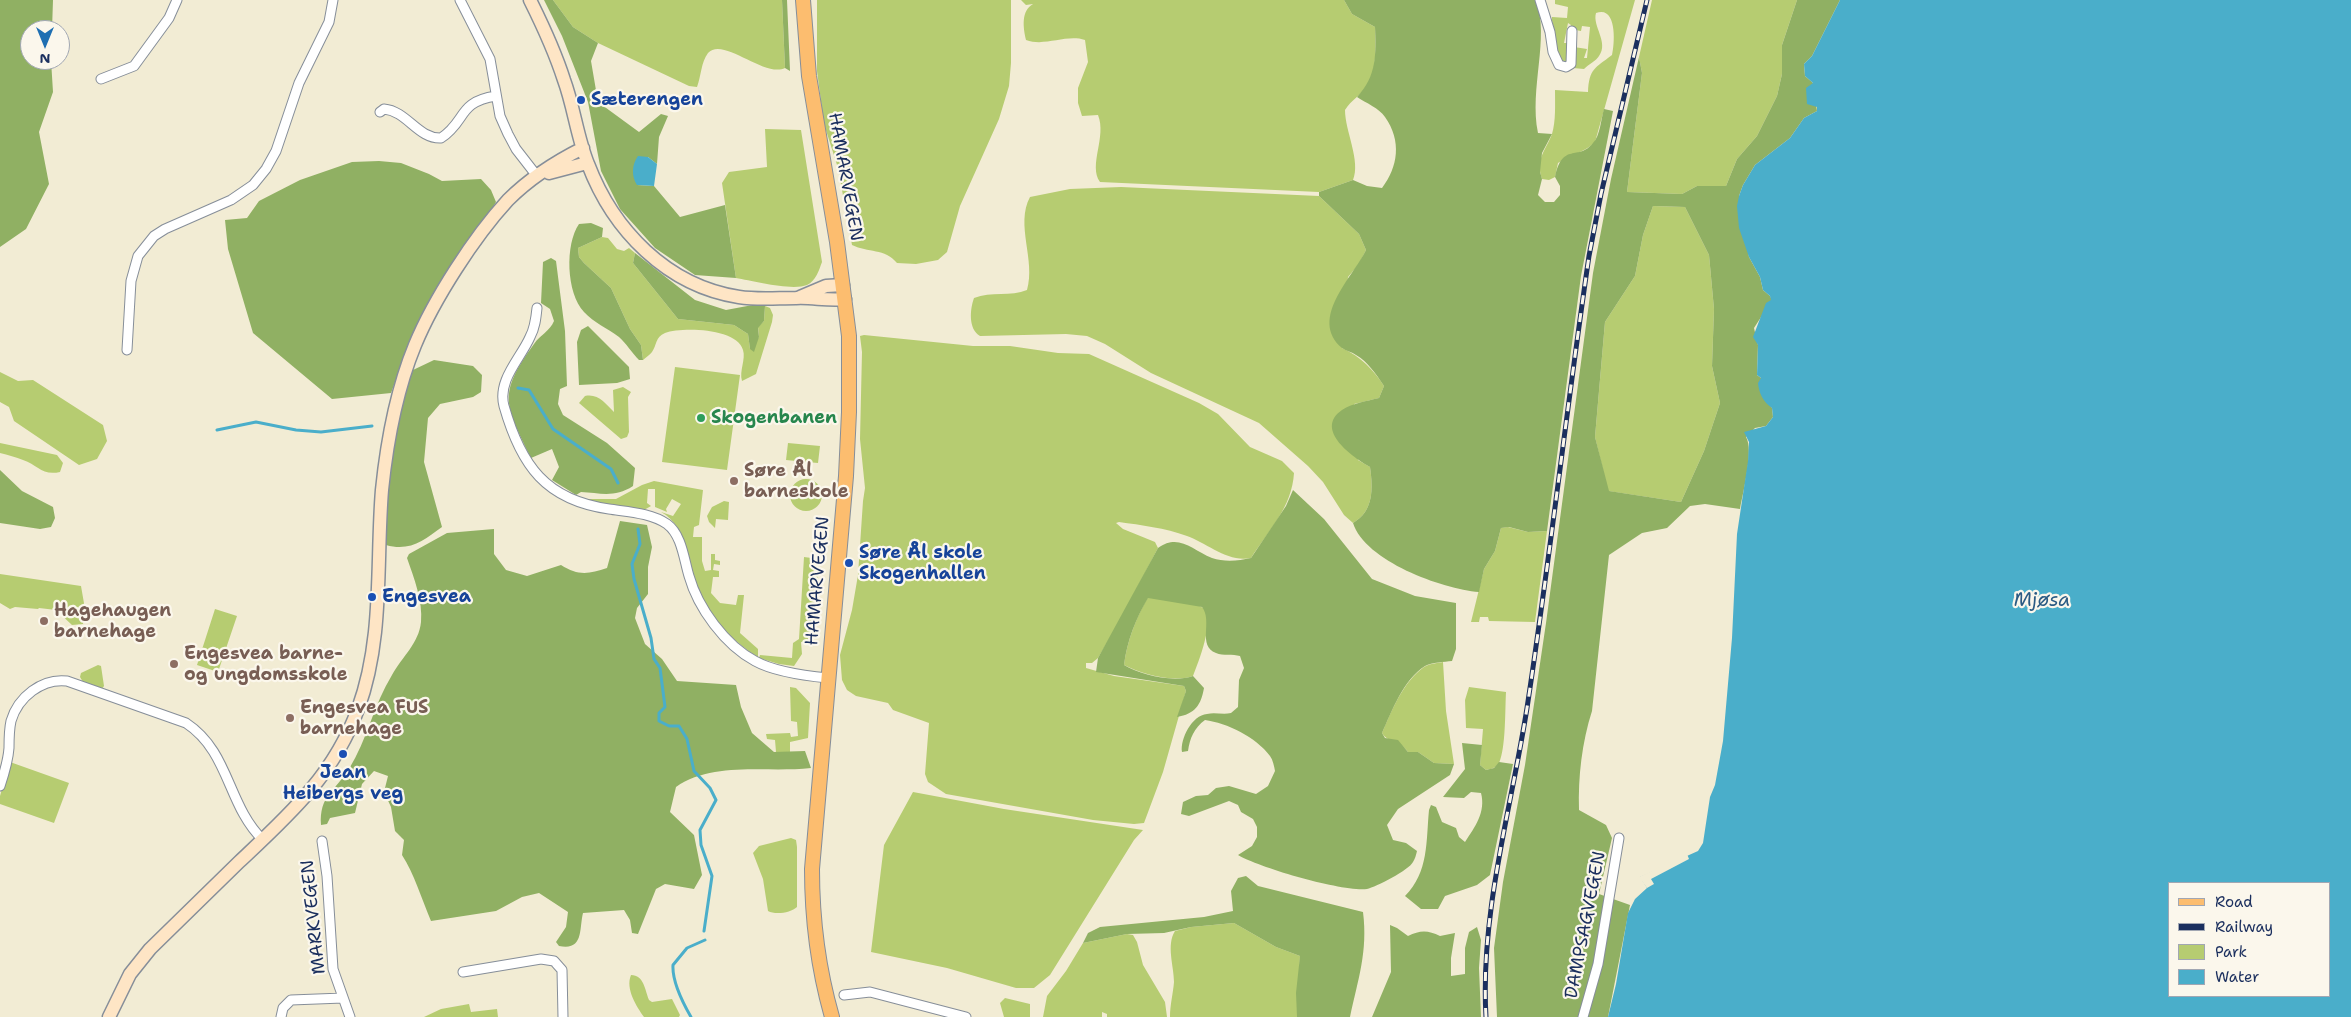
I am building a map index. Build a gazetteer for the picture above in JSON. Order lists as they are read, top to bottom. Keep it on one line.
{"streets":{"main road":["HAMARVEGEN"],"street":["MARKVEGEN","DAMPSAGVEGEN"]},"water":["Mjøsa"],"places":["Sæterengen","Skogenbanen","Søre Ål barneskole","Søre Ål skole Skogenhallen","Engesvea","Hagehaugen barnehage","Engesvea barne- og ungdomsskole","Engesvea FUS barnehage","Jean Heibergs veg"],"legend":["Road","Railway","Park","Water"],"north":"bottom"}
